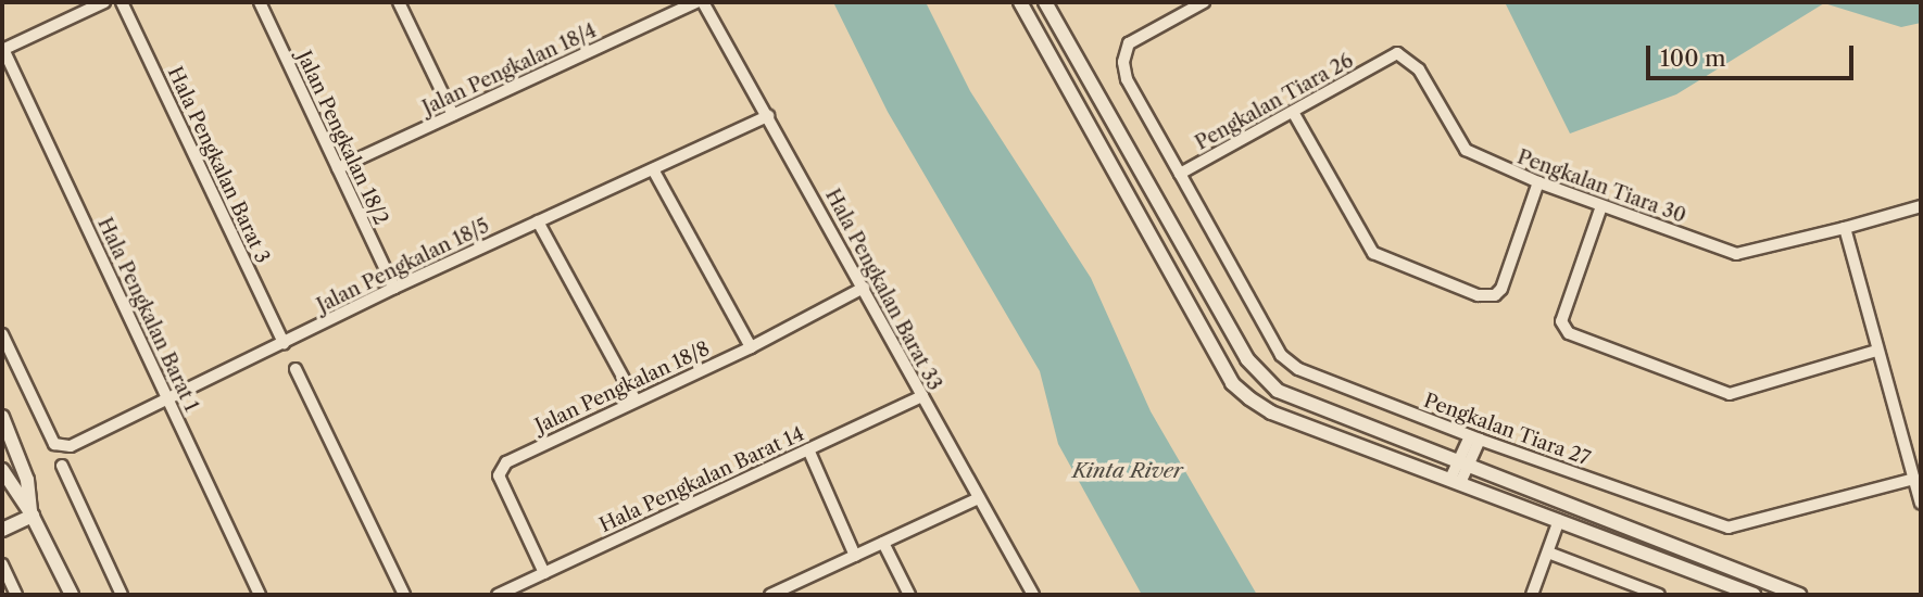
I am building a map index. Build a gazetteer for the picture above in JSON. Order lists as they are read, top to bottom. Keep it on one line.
{"streets":{"street":["Jalan Pengkalan 18/4","Pengkalan Tiara 26","Jalan Pengkalan 18/2","Hala Pengkalan Barat 3","Pengkalan Tiara 30","Jalan Pengkalan 18/5","Hala Pengkalan Barat 33","Hala Pengkalan Barat 1","Jalan Pengkalan 18/8","Pengkalan Tiara 27","Hala Pengkalan Barat 14"]},"crossings":[["Jalan Pengkalan 18/4","Jalan Pengkalan 18/2"],["Pengkalan Tiara 26","Pengkalan Tiara 30"],["Pengkalan Tiara 26","Pengkalan Tiara 27"],["Jalan Pengkalan 18/2","Jalan Pengkalan 18/5"],["Hala Pengkalan Barat 3","Jalan Pengkalan 18/5"],["Jalan Pengkalan 18/5","Hala Pengkalan Barat 33"],["Jalan Pengkalan 18/5","Hala Pengkalan Barat 1"],["Hala Pengkalan Barat 33","Jalan Pengkalan 18/8"],["Hala Pengkalan Barat 33","Hala Pengkalan Barat 14"],["Jalan Pengkalan 18/8","Hala Pengkalan Barat 14"]],"water":["Kinta River"],"scale_bar":"100 m"}
